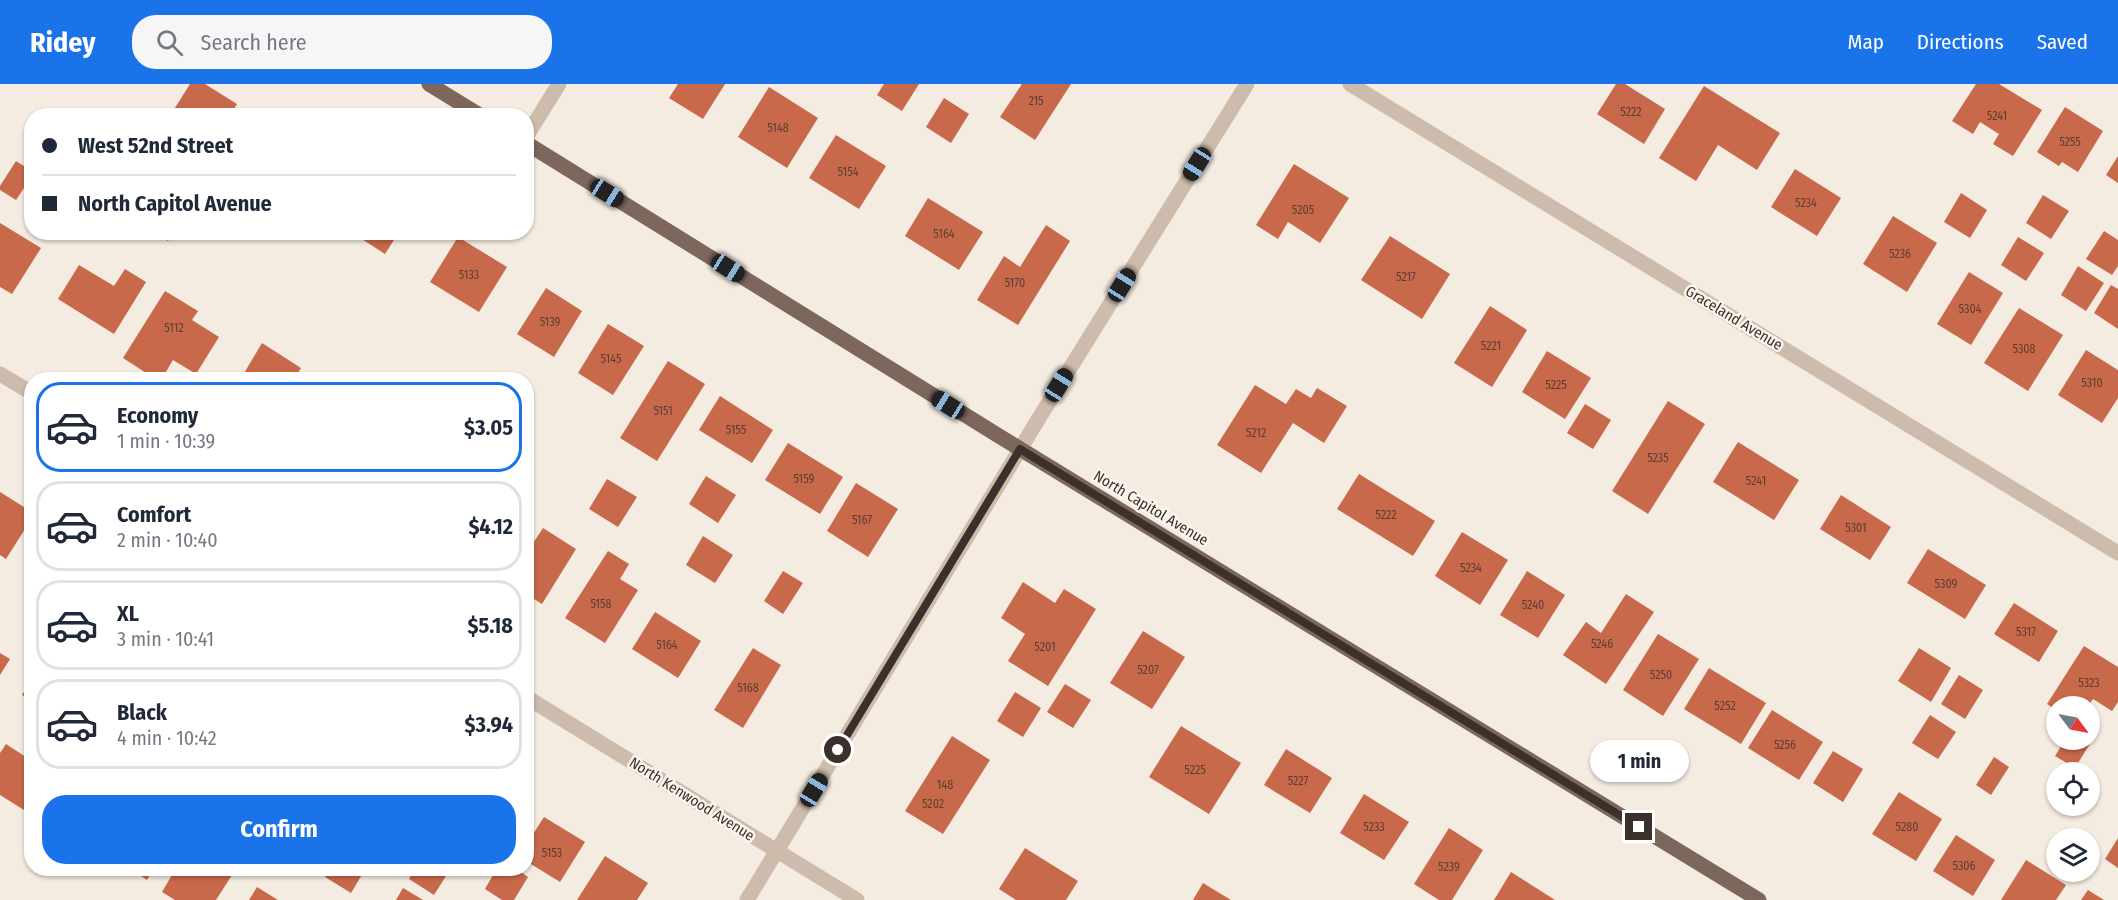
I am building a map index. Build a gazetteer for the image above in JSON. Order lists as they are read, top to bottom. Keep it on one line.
{"streets":{"main road":["North Capitol Avenue"],"street":["Graceland Avenue","North Kenwood Avenue"]},"house_numbers":["215","5222","5241","5148","5255","5154","5234","5205","5164","5236","5133","5217","5170","5304","5139","5112","5221","5308","5145","5310","5225","5151","5155","5212","5235","5159","5241","5222","5167","5301","5234","5309","5158","5240","5317","5246","5164","5201","5207","5250","5323","5168","5252","5256","5225","5227","148","5202","5233","5280","5153","5306","5239"],"north":"bottom right","page":{"header":"Ridey","search":"Search here","nav":["Map","Directions","Saved"],"banner":["West 52nd Street","North Capitol Avenue"],"list":[{"name":"Economy","note":"1 min · 10:39","value":"$3.05"},{"name":"Comfort","note":"2 min · 10:40","value":"$4.12"},{"name":"XL","note":"3 min · 10:41","value":"$5.18"},{"name":"Black","note":"4 min · 10:42","value":"$3.94"}],"bubble":"1 min","buttons":"Confirm"}}
